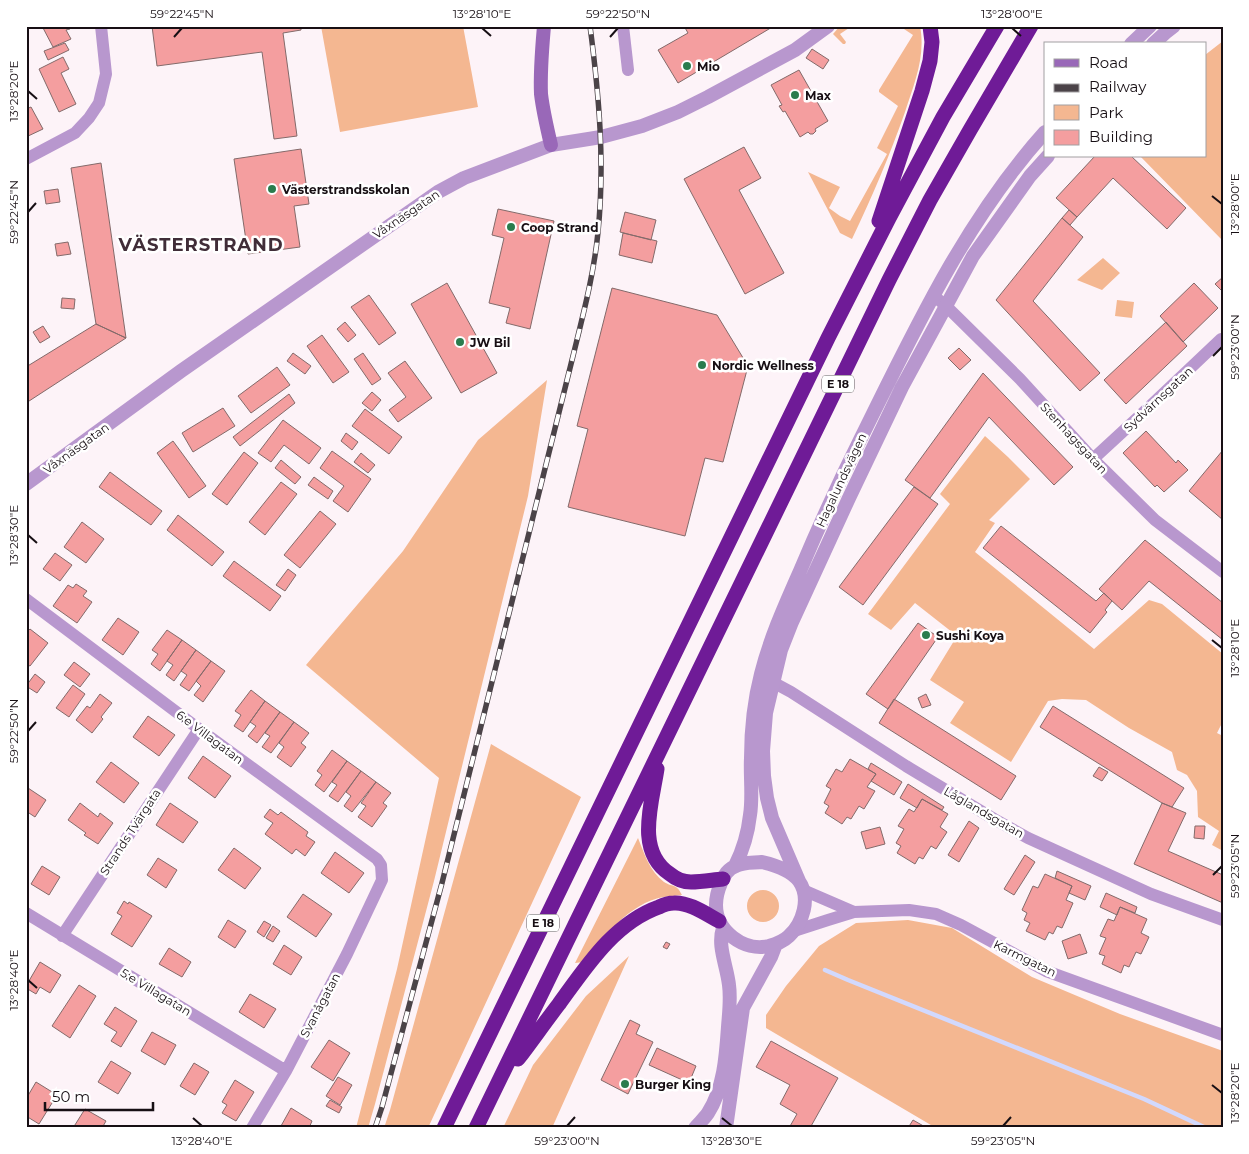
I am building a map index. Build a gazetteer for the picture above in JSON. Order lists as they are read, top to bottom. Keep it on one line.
{"streets":{"highway":["E 18"],"street":["Våxnäsgatan","Sydvärnsgatan","Stenhagsgatan","Hagalundsvägen","6:e Villagatan","Låglandsgatan","Strands Tvärgata","Karmgatan","5:e Villagatan","Svanågatan"]},"crossings":[["Sydvärnsgatan","Stenhagsgatan"],["Stenhagsgatan","Hagalundsvägen"],["Hagalundsvägen","Låglandsgatan"],["Hagalundsvägen","Karmgatan"],["6:e Villagatan","Strands Tvärgata"],["6:e Villagatan","Svanågatan"],["Strands Tvärgata","5:e Villagatan"],["5:e Villagatan","Svanågatan"]],"districts":["VÄSTERSTRAND"],"places":["Mio","Max","Västerstrandsskolan","Coop Strand","JW Bil","Nordic Wellness","Sushi Koya","Burger King"],"legend":["Road","Railway","Park","Building"],"scale_bar":"50 m","coordinates":["59°22'45\"N","13°28'10\"E","59°22'50\"N","13°28'00\"E","13°28'20\"E","59°23'00\"N","13°28'30\"E","59°23'05\"N","13°28'40\"E"]}
